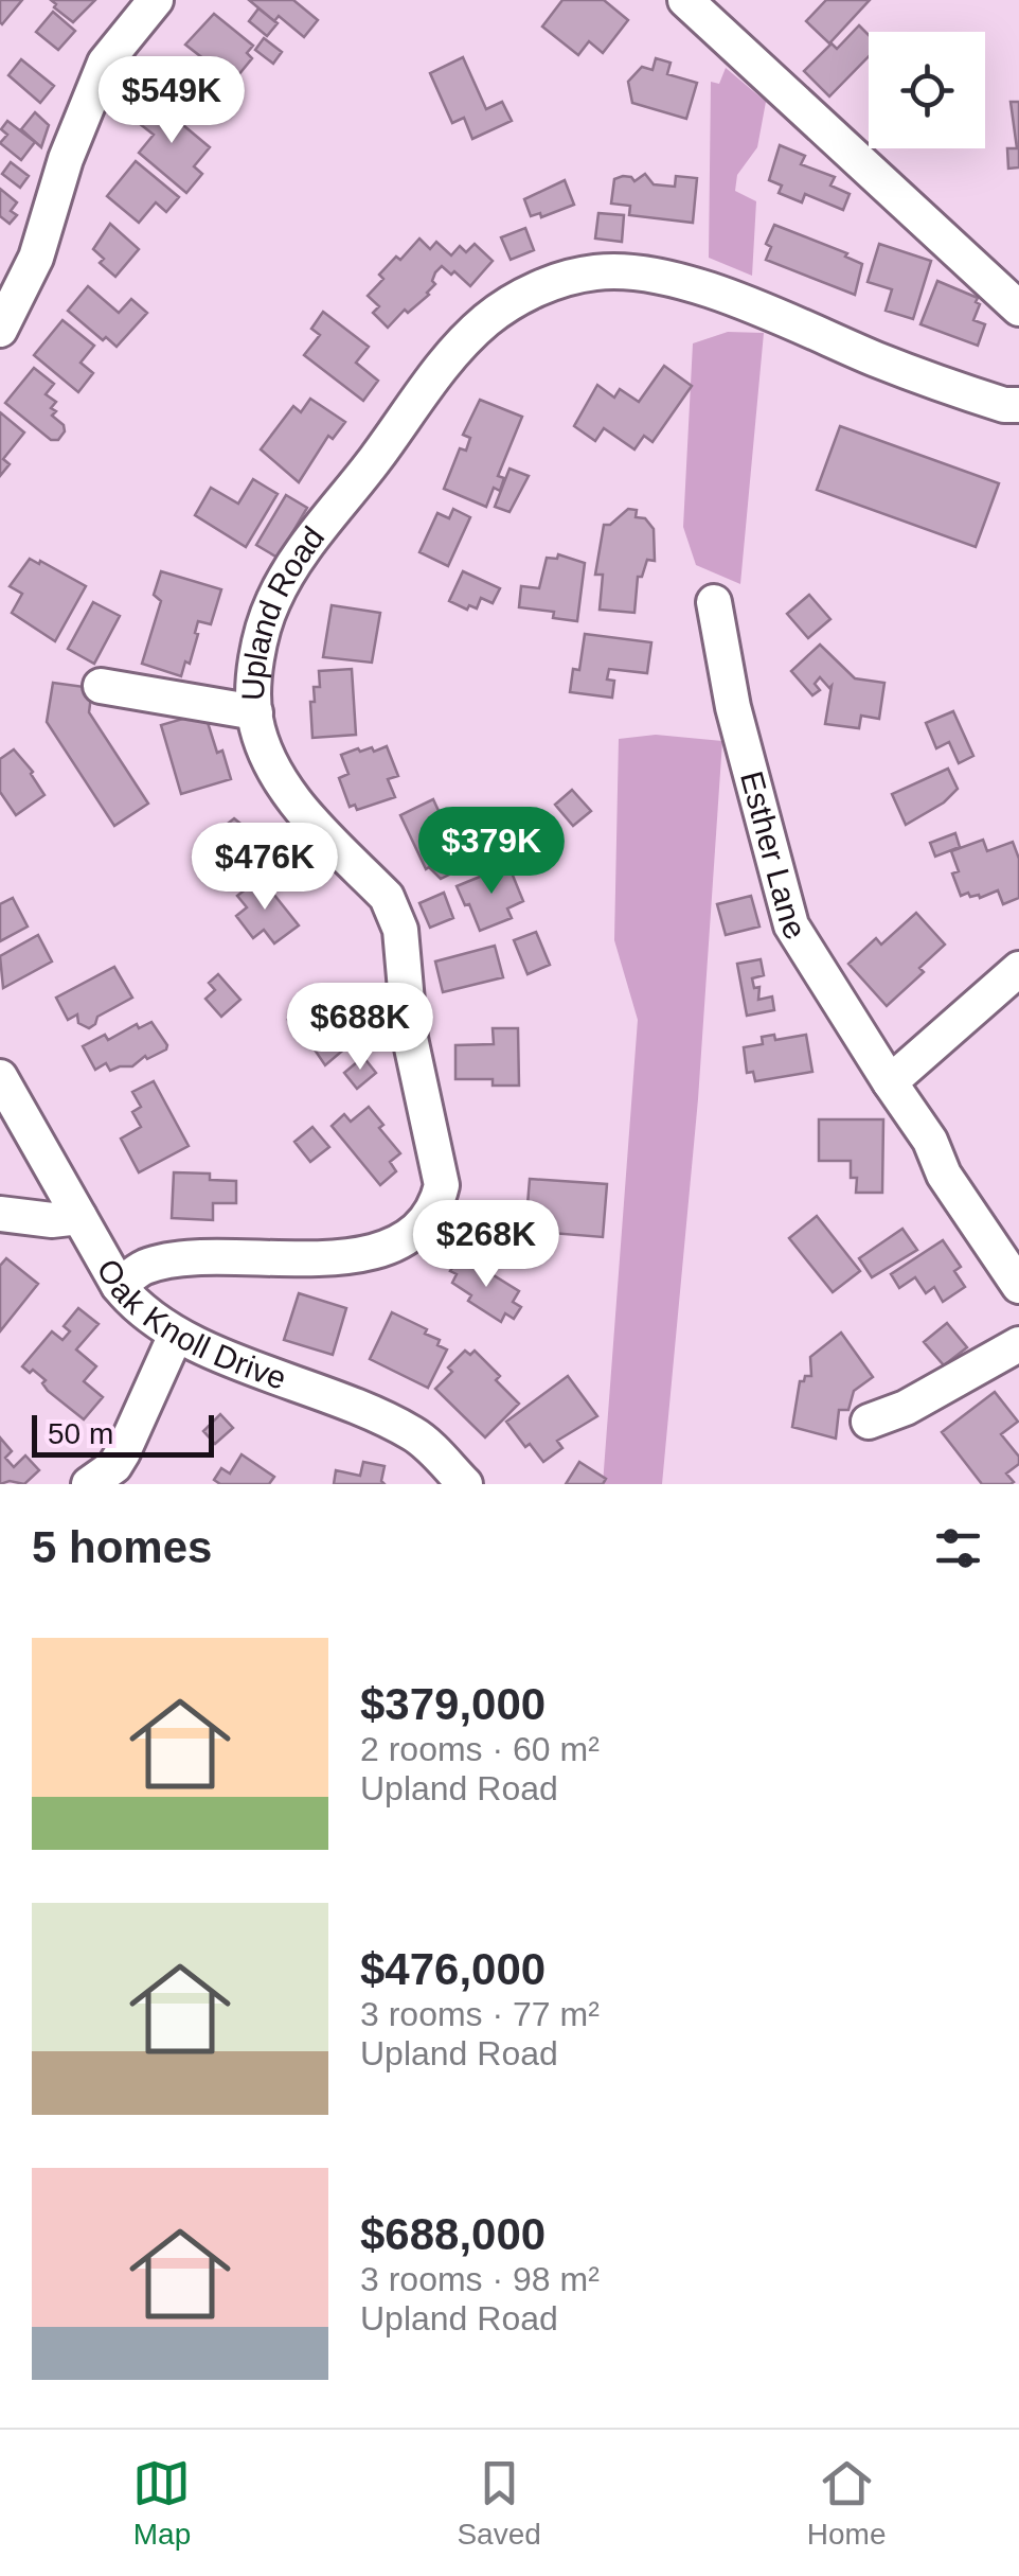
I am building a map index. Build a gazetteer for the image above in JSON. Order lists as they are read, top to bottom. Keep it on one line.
{"streets":{"street":["Upland Road","Esther Lane","Oak Knoll Drive"]},"crossings":[["Upland Road","Oak Knoll Drive"]],"scale_bar":"50 m","page":{"price":["$549K","$379K","$476K","$688K","$268K"],"scale":"50 m","heading":"5 homes","list":[{"name":"$379,000","note":"2 rooms · 60 m² · Upland Road"},{"name":"$476,000","note":"3 rooms · 77 m² · Upland Road"},{"name":"$688,000","note":"3 rooms · 98 m² · Upland Road"}],"tabs":["Map","Saved","Home"]}}
